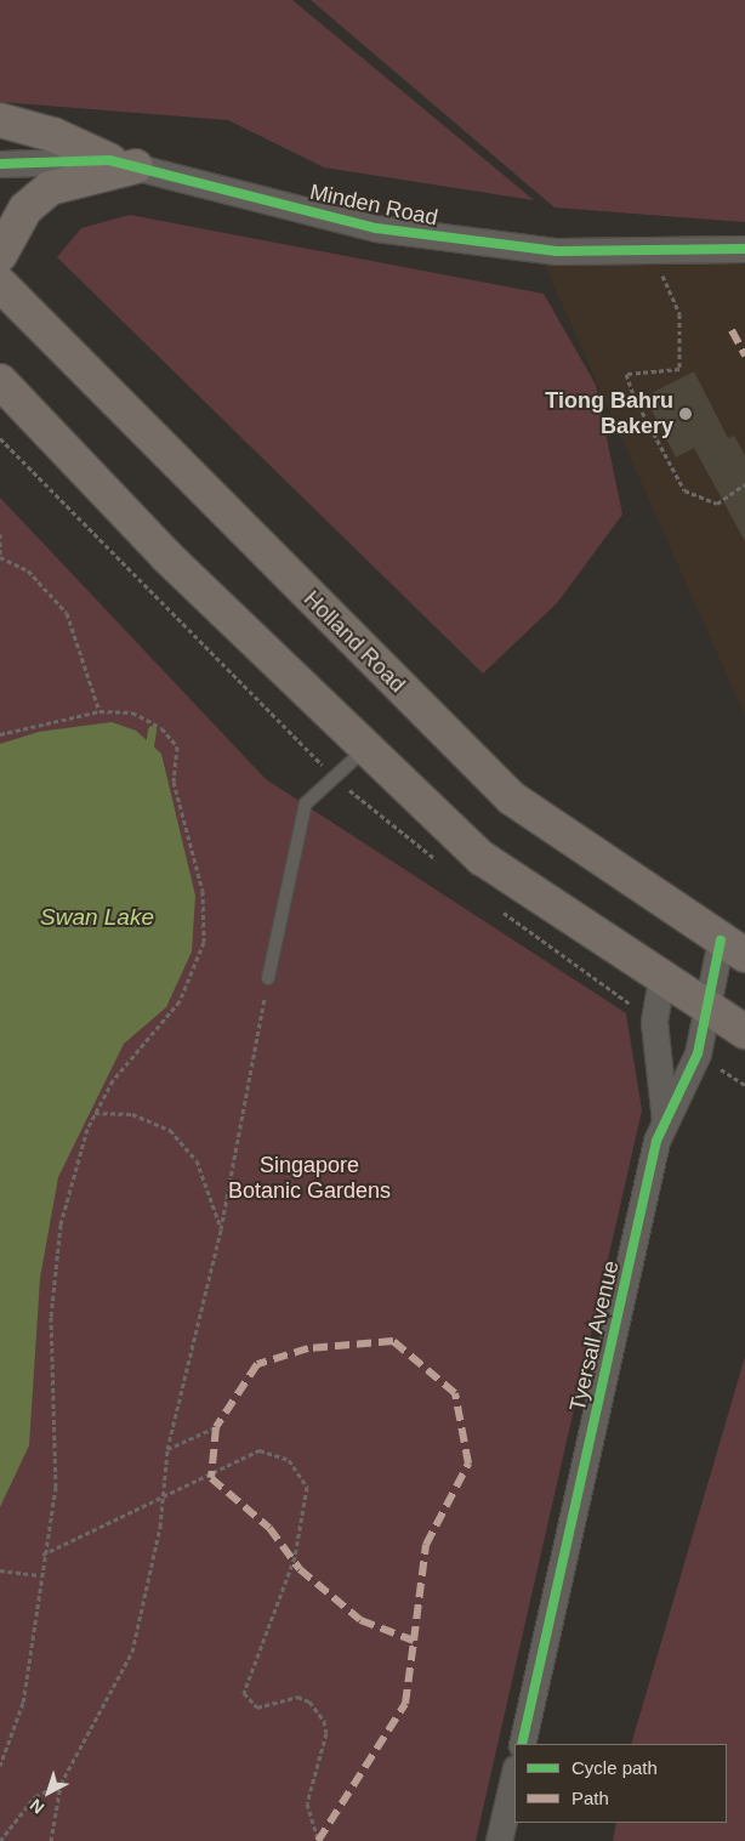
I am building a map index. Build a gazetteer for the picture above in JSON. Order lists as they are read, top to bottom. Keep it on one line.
{"streets":{"main road":["Holland Road"],"street":["Minden Road","Tyersall Avenue"]},"crossings":[["Holland Road","Tyersall Avenue"]],"water":["Swan Lake"],"parks":["Singapore Botanic Gardens"],"places":["Tiong Bahru Bakery"],"legend":["Cycle path","Path"],"north":"bottom left"}
